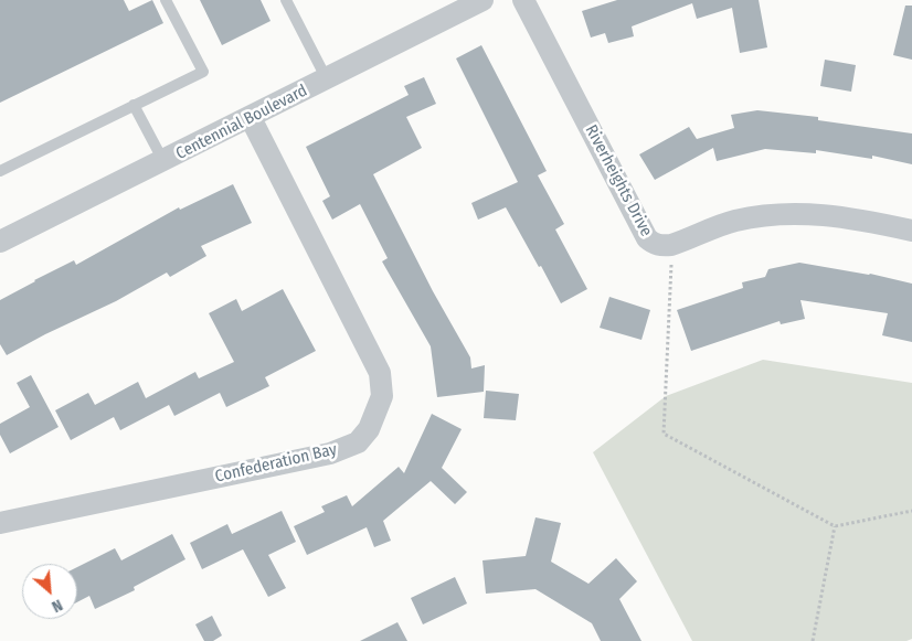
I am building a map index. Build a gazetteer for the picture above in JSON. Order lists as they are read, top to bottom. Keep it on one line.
{"streets":{"street":["Centennial Boulevard","Riverheights Drive","Confederation Bay"]},"crossings":[["Centennial Boulevard","Confederation Bay"]],"north":"bottom right"}
